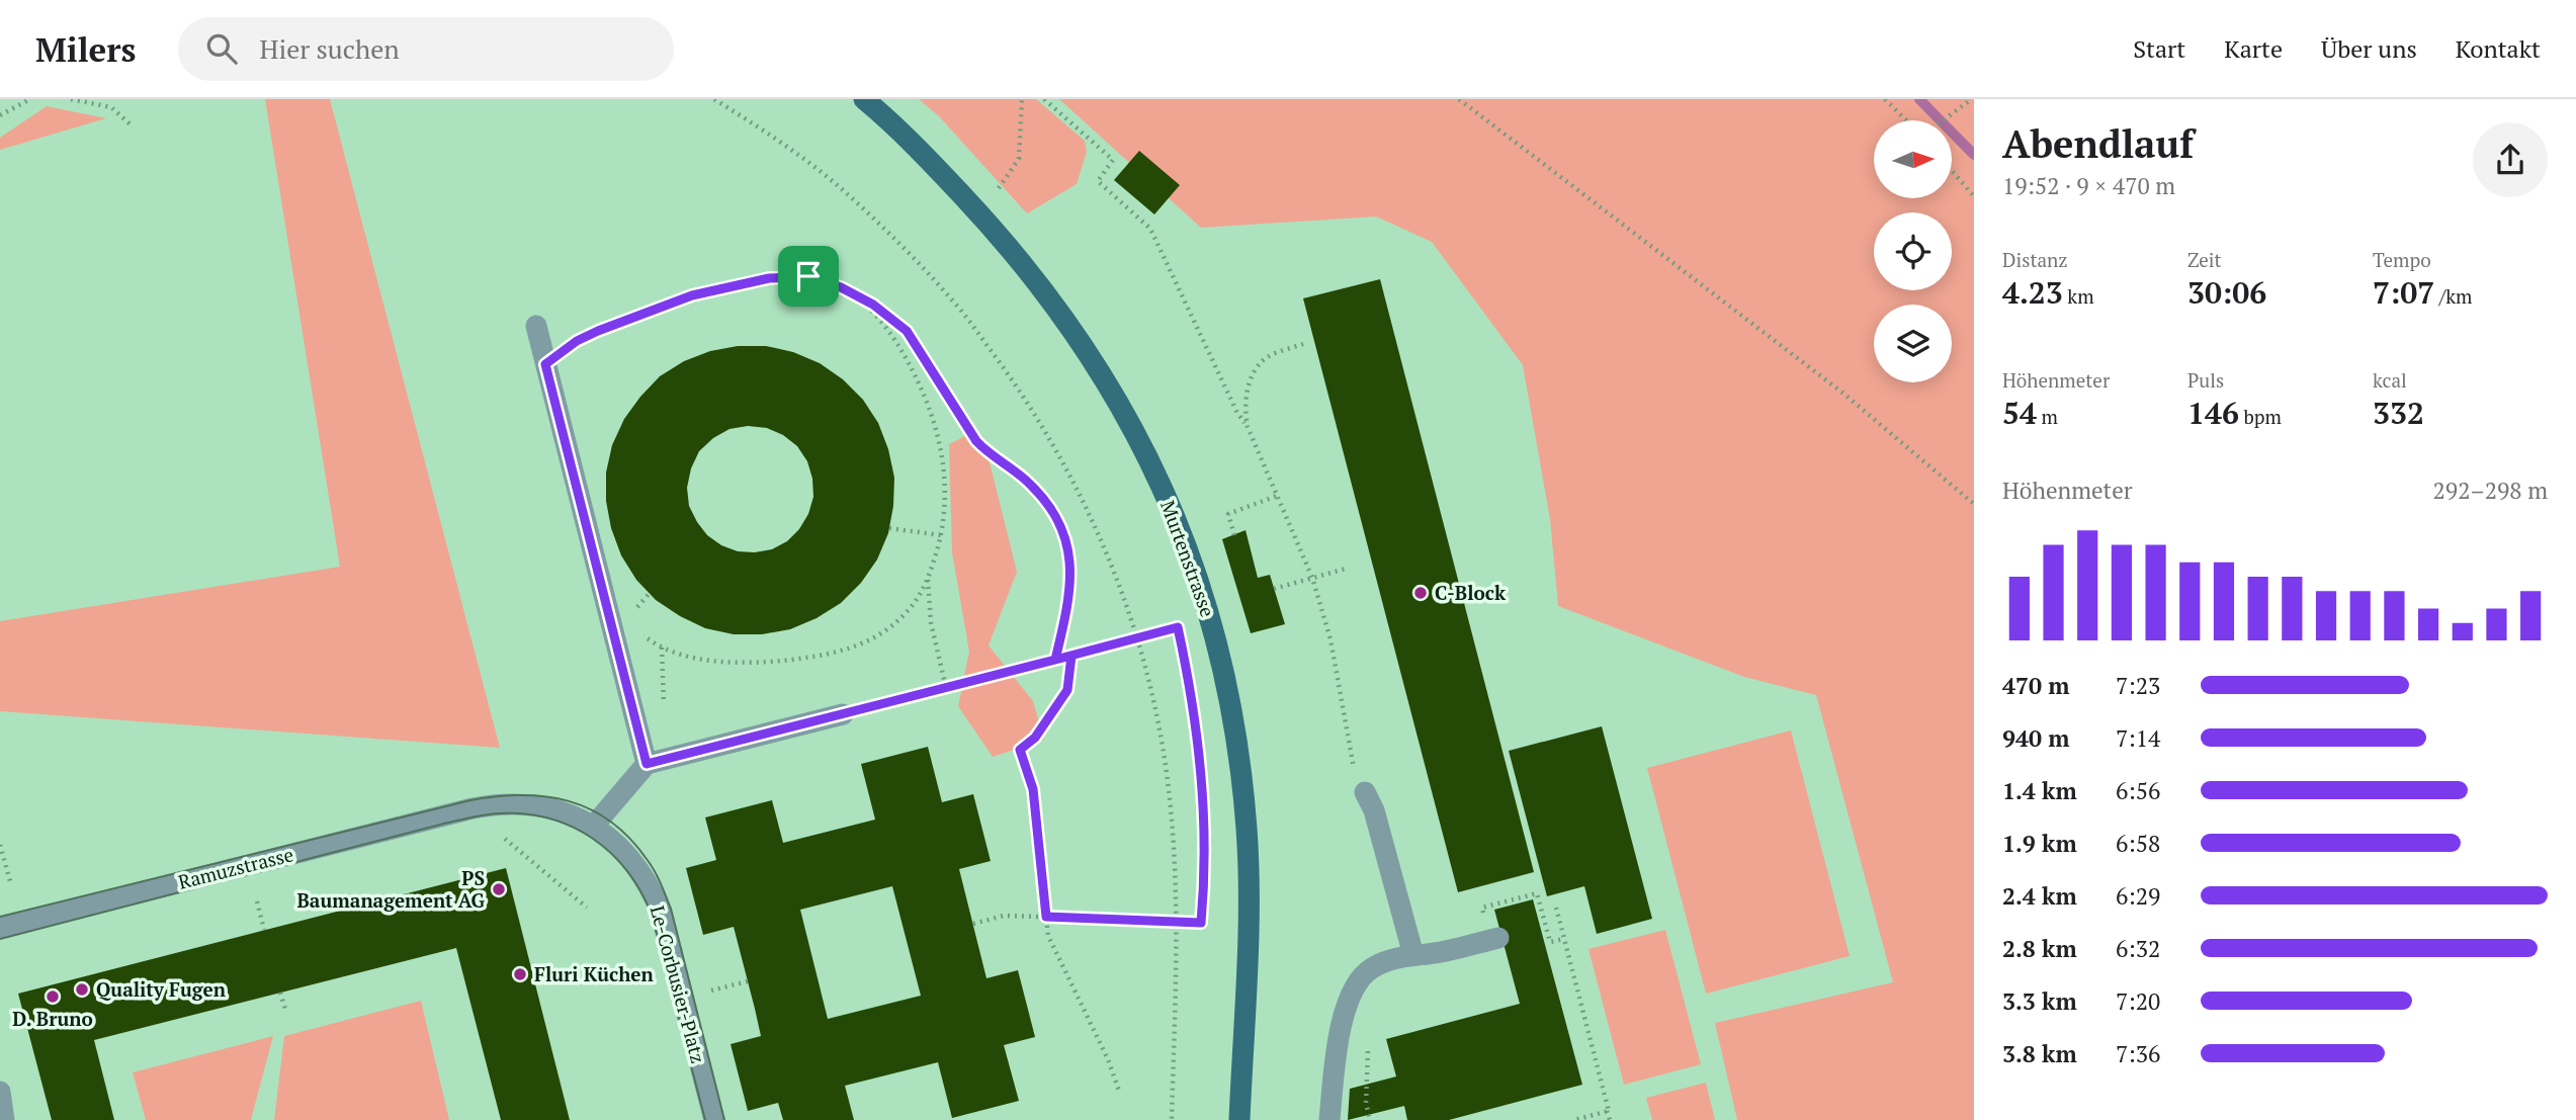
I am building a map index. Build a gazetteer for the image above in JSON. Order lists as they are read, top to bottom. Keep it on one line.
{"streets":{"main road":["Murtenstrasse"],"street":["Ramuzstrasse","Le-Corbusier-Platz"]},"crossings":[["Ramuzstrasse","Le-Corbusier-Platz"]],"places":["C-Block","PS Baumanagement AG","Fluri Küchen","Quality Fugen","D. Bruno"],"north":"right","page":{"header":"Milers","search":"Hier suchen","nav":["Start","Karte","Über uns","Kontakt"],"heading":["Abendlauf","19:52 · 9 × 470 m"],"stats":[["Distanz","4.23 km"],["Zeit","30:06"],["Tempo","7:07 /km"],["Höhenmeter","54 m"],["Puls","146 bpm"],["kcal","332"]],"chart":["Höhenmeter","292–298 m"],"list":[{"name":"470 m","note":"7:23"},{"name":"940 m","note":"7:14"},{"name":"1.4 km","note":"6:56"},{"name":"1.9 km","note":"6:58"},{"name":"2.4 km","note":"6:29"},{"name":"2.8 km","note":"6:32"},{"name":"3.3 km","note":"7:20"},{"name":"3.8 km","note":"7:36"}]}}
